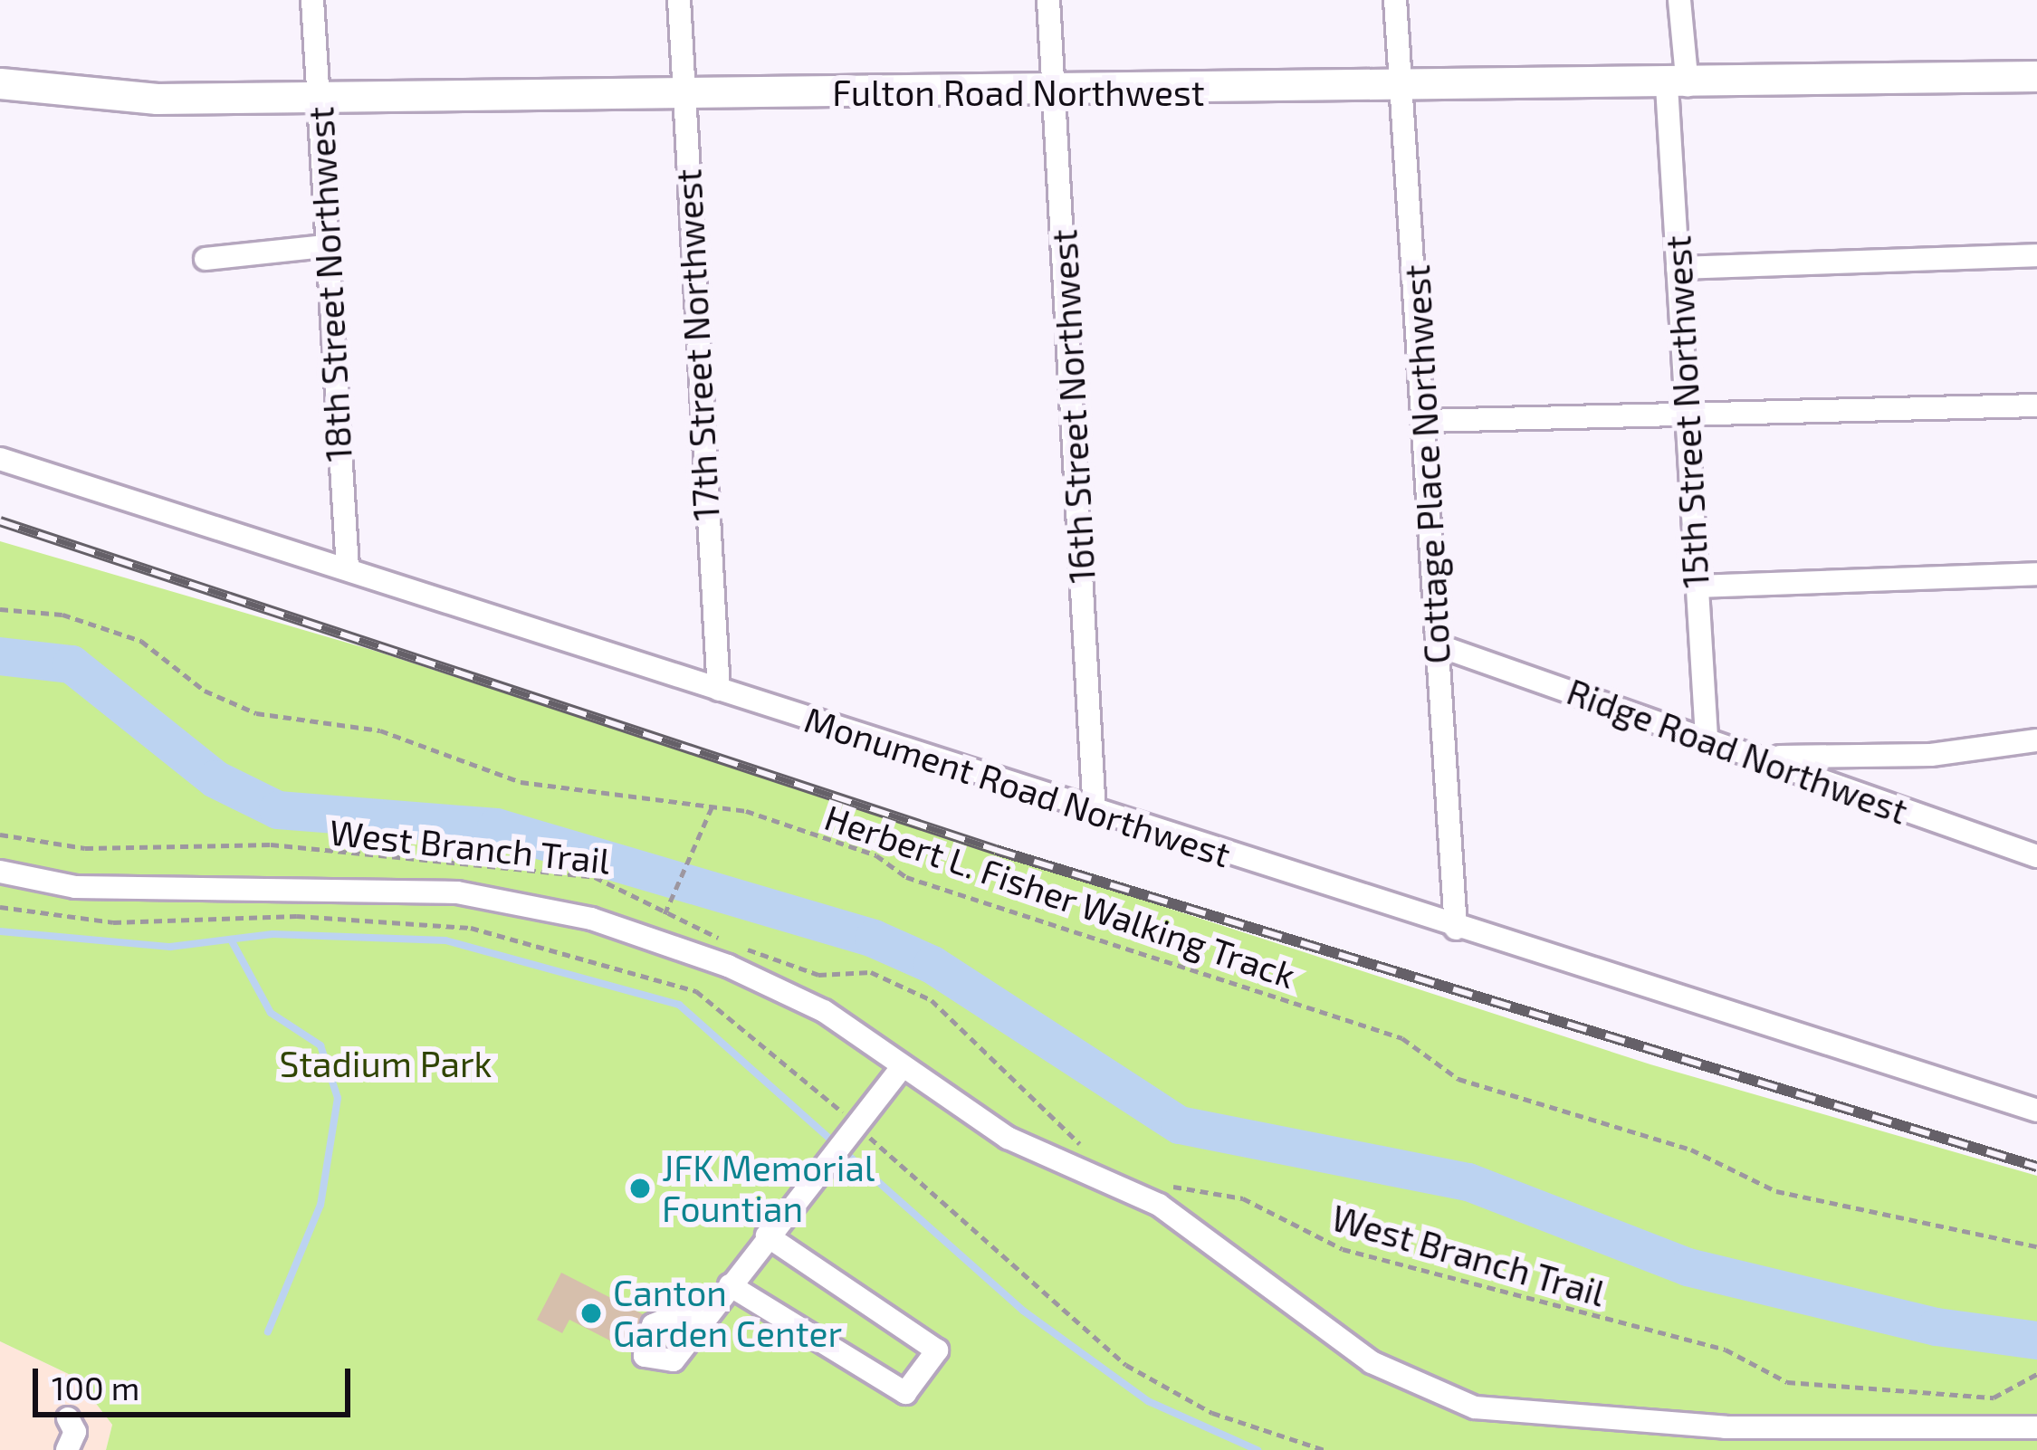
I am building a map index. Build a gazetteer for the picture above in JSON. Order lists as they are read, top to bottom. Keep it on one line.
{"streets":{"main road":["Fulton Road Northwest"],"street":["18th Street Northwest","17th Street Northwest","16th Street Northwest","15th Street Northwest","Cottage Place Northwest","Ridge Road Northwest","Monument Road Northwest"],"path":["West Branch Trail","Herbert L. Fisher Walking Track"]},"crossings":[["Fulton Road Northwest","18th Street Northwest"],["Fulton Road Northwest","17th Street Northwest"],["Fulton Road Northwest","16th Street Northwest"],["Fulton Road Northwest","15th Street Northwest"],["Fulton Road Northwest","Cottage Place Northwest"],["18th Street Northwest","Monument Road Northwest"],["17th Street Northwest","Monument Road Northwest"],["16th Street Northwest","Monument Road Northwest"],["15th Street Northwest","Ridge Road Northwest"],["Cottage Place Northwest","Ridge Road Northwest"],["Cottage Place Northwest","Monument Road Northwest"]],"parks":["Stadium Park"],"places":["JFK Memorial Fountian","Canton Garden Center"],"scale_bar":"100 m"}
